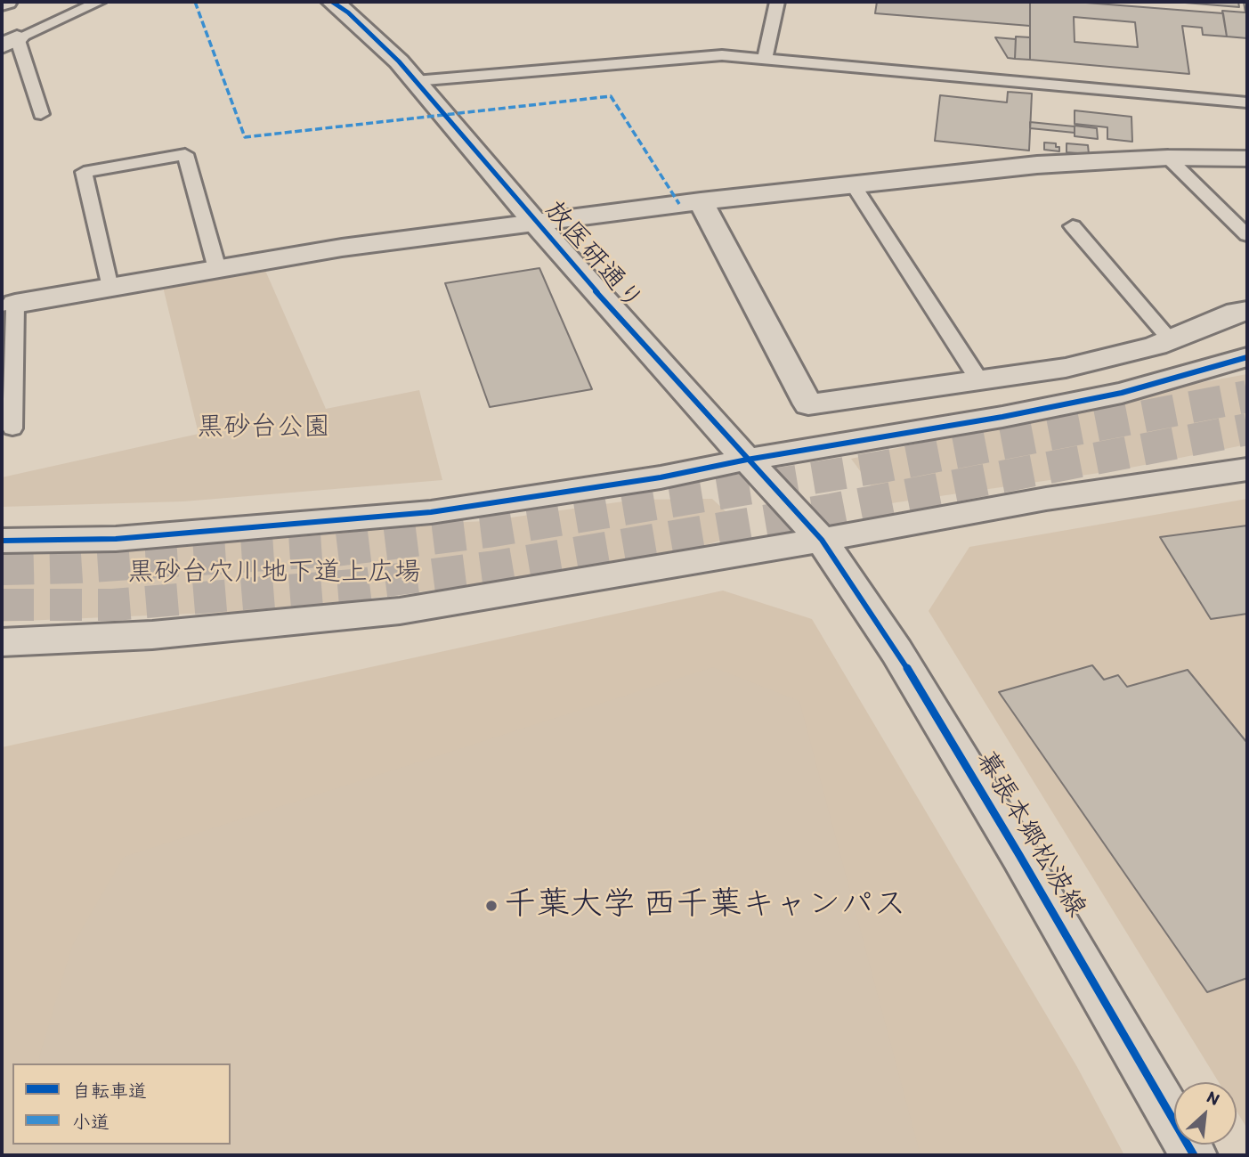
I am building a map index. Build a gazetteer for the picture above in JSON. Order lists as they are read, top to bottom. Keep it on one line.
{"streets":{"street":["放医研通り","幕張本郷松波線"]},"crossings":[["放医研通り","幕張本郷松波線"]],"parks":["黒砂台公園","黒砂台穴川地下道上広場"],"places":["千葉大学 西千葉キャンパス"],"legend":["自転車道","小道"],"north":"top right"}
